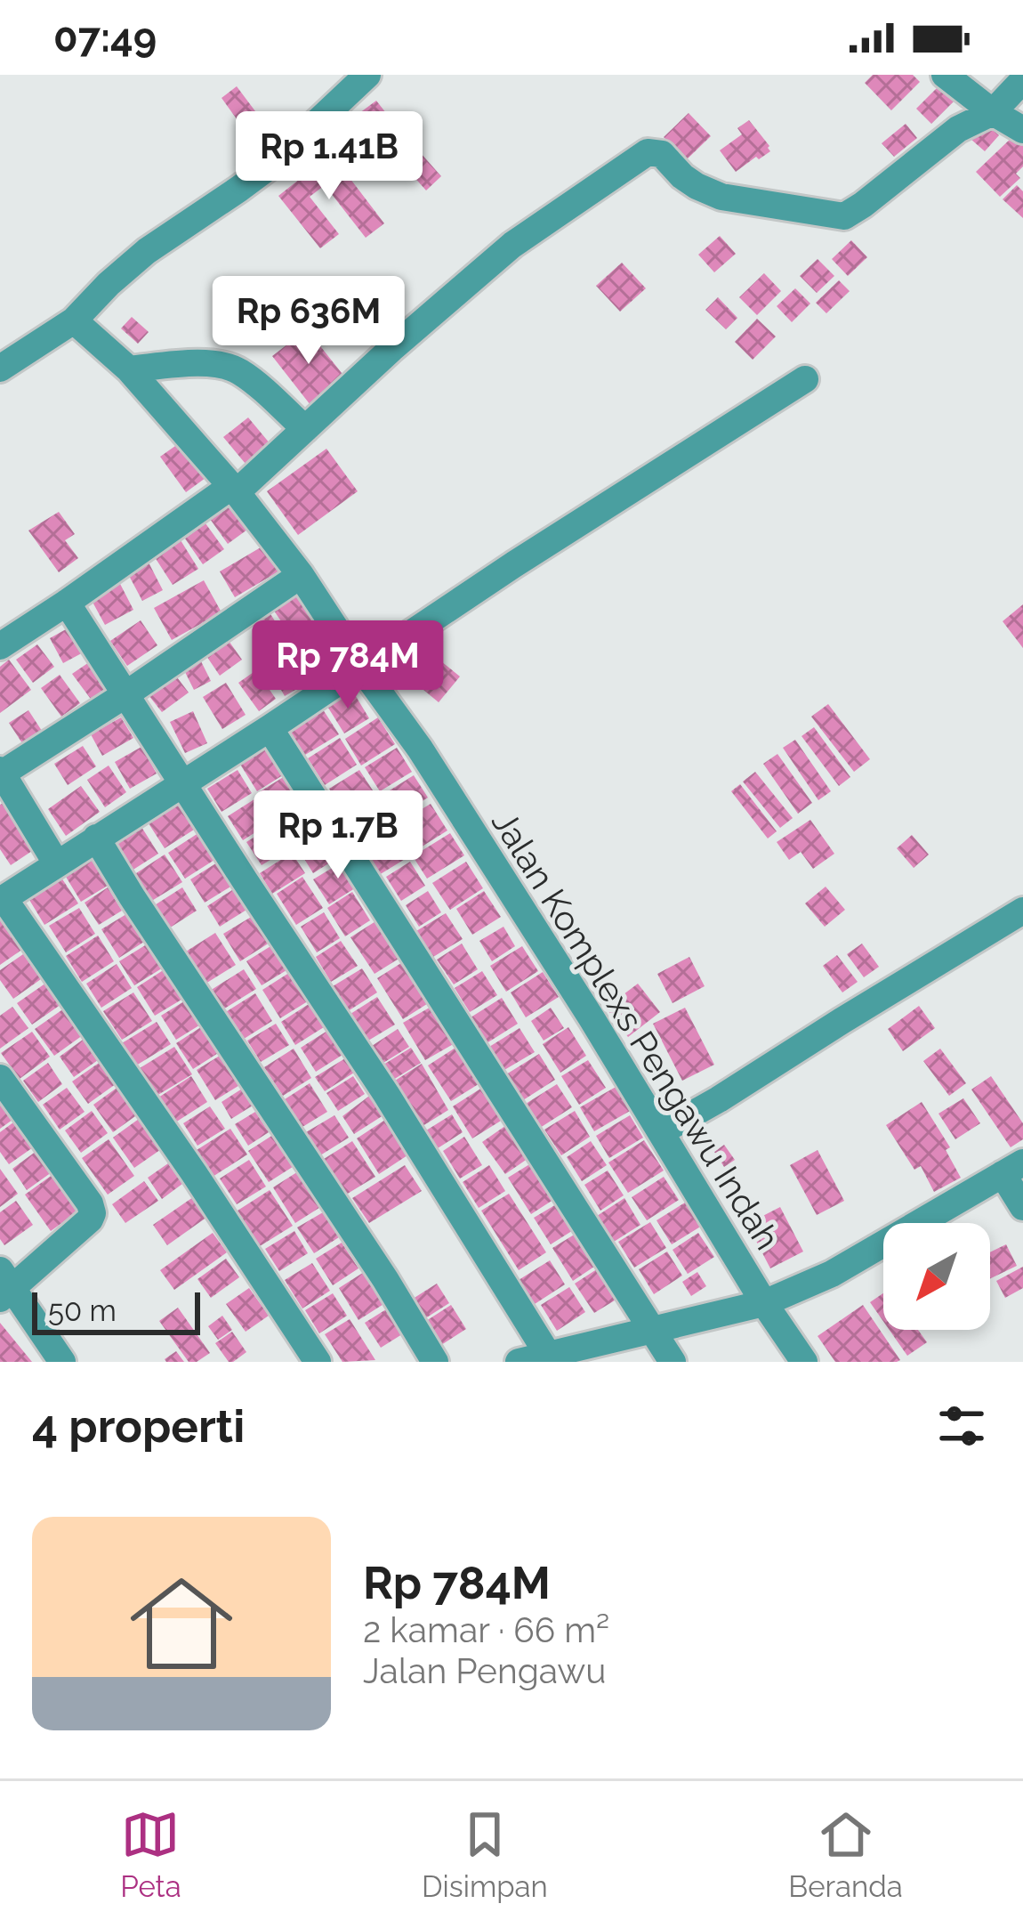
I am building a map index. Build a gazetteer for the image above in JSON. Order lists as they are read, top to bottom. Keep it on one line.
{"streets":{"street":["Jalan Komplexs Pengawu Indah"]},"scale_bar":"50 m","north":"bottom left","page":{"status":"07:49","price":["Rp 1.41B","Rp 636M","Rp 784M","Rp 1.7B"],"scale":"50 m","heading":"4 properti","list":[{"name":"Rp 784M","note":"2 kamar · 66 m² · Jalan Pengawu"}],"tabs":["Peta","Disimpan","Beranda"]}}
